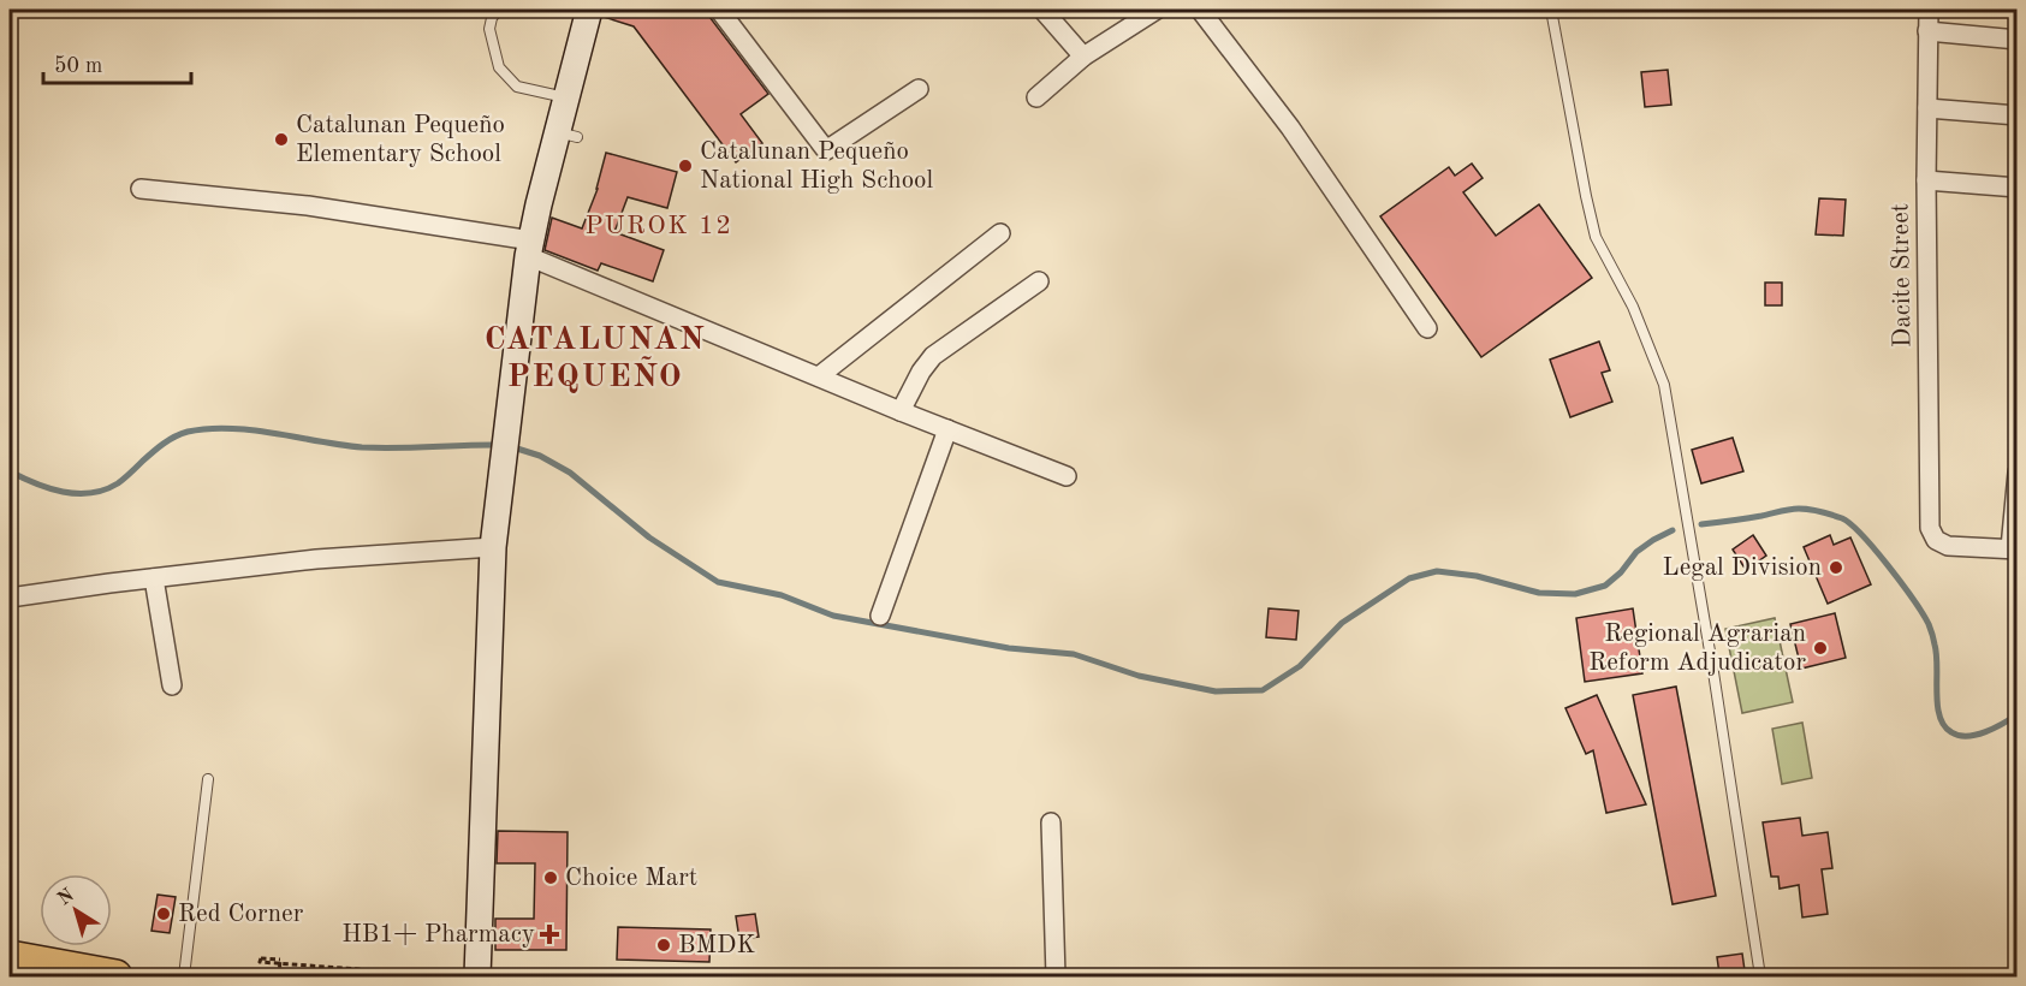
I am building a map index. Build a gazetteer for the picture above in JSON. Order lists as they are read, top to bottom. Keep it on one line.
{"streets":{"street":["Dacite Street"]},"districts":["PUROK 12","CATALUNAN PEQUEÑO"],"places":{"other":["Catalunan Pequeño Elementary School","Catalunan Pequeño National High School","Legal Division","Regional Agrarian Reform Adjudicator","Choice Mart","Red Corner","BMDK"],"health":["HB1+ Pharmacy"]},"scale_bar":"50 m","north":"top left"}
